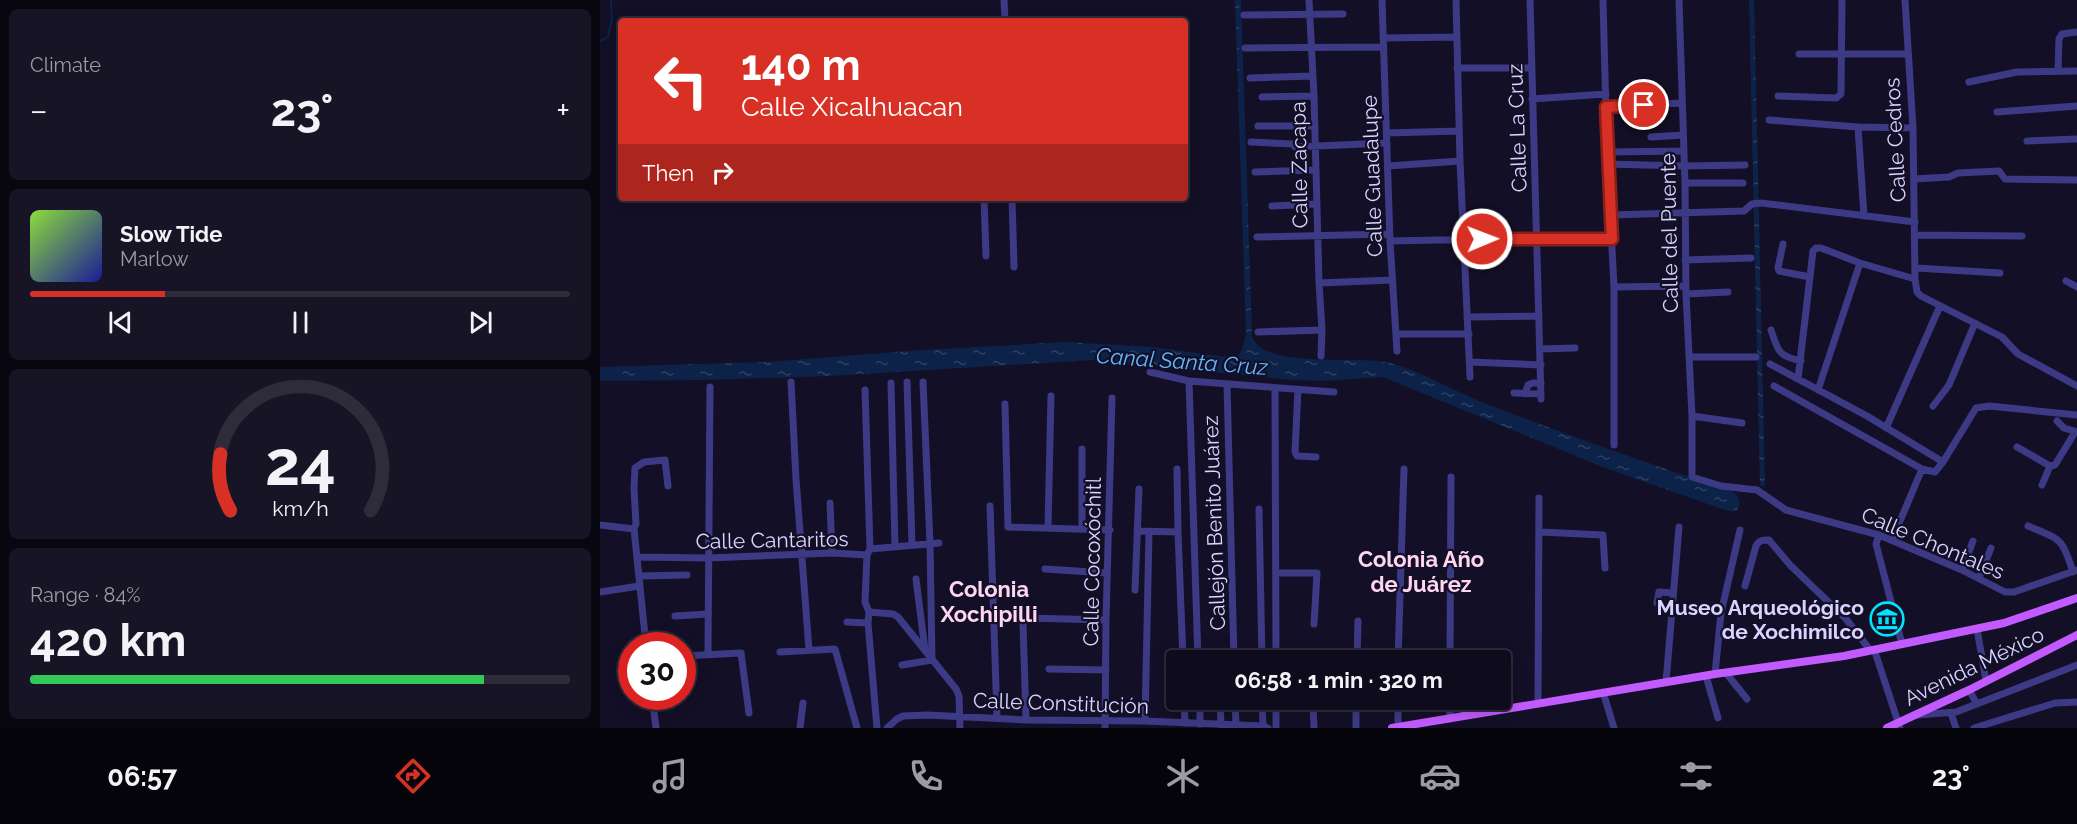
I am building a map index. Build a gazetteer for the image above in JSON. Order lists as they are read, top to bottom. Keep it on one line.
{"streets":{"main road":["Avenida México"],"street":["Calle La Cruz","Calle Cedros","Calle Zacapa","Calle Guadalupe","Calle del Puente","Callejón Benito Juárez","Calle Cantaritos","Calle Chontales","Calle Cocoxóchitl","Calle Constitución"]},"crossings":[["Calle del Puente","Calle Chontales"],["Calle Cocoxóchitl","Calle Constitución"]],"districts":["Colonia Año de Juárez","Colonia Xochipilli"],"water":["Canal Santa Cruz"],"places":{"museum":["Museo Arqueológico de Xochimilco"]},"page":{"tile":["Climate",["Range · 84%","420 km"]],"turn":["140 m","Calle Xicalhuacan"],"heat":["−","23°","+"],"then":"Then","song":["Slow Tide","Marlow"],"limit":"30","trip":"06:58 · 1 min · 320 m","tabs":["06:57","23°"],"gauge":["24","km/h"]}}
